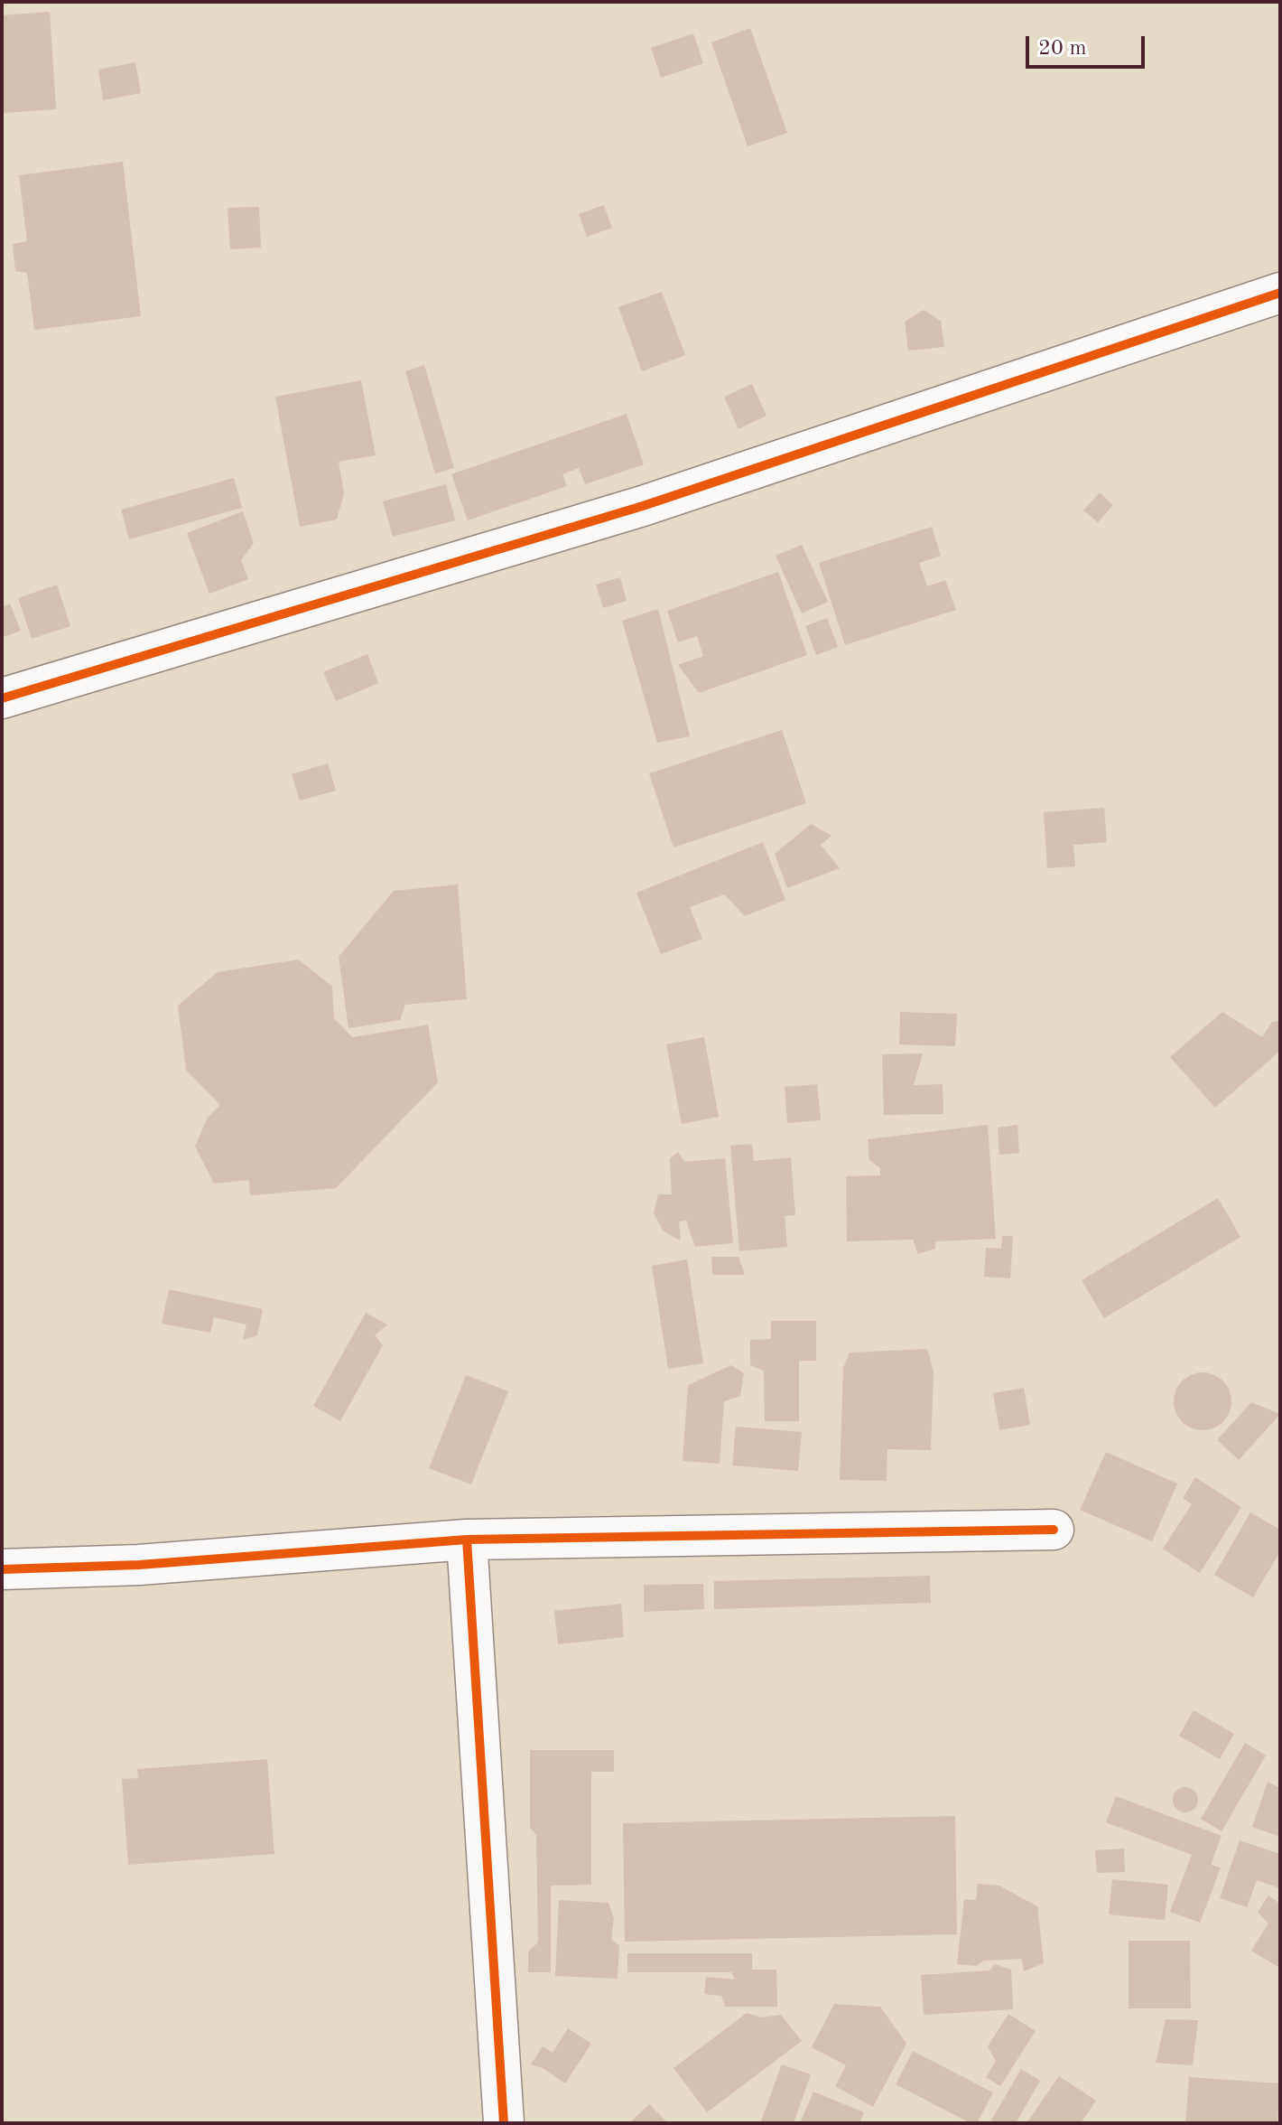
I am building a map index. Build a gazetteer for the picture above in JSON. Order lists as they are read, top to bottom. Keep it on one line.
{"scale_bar":"20 m"}
